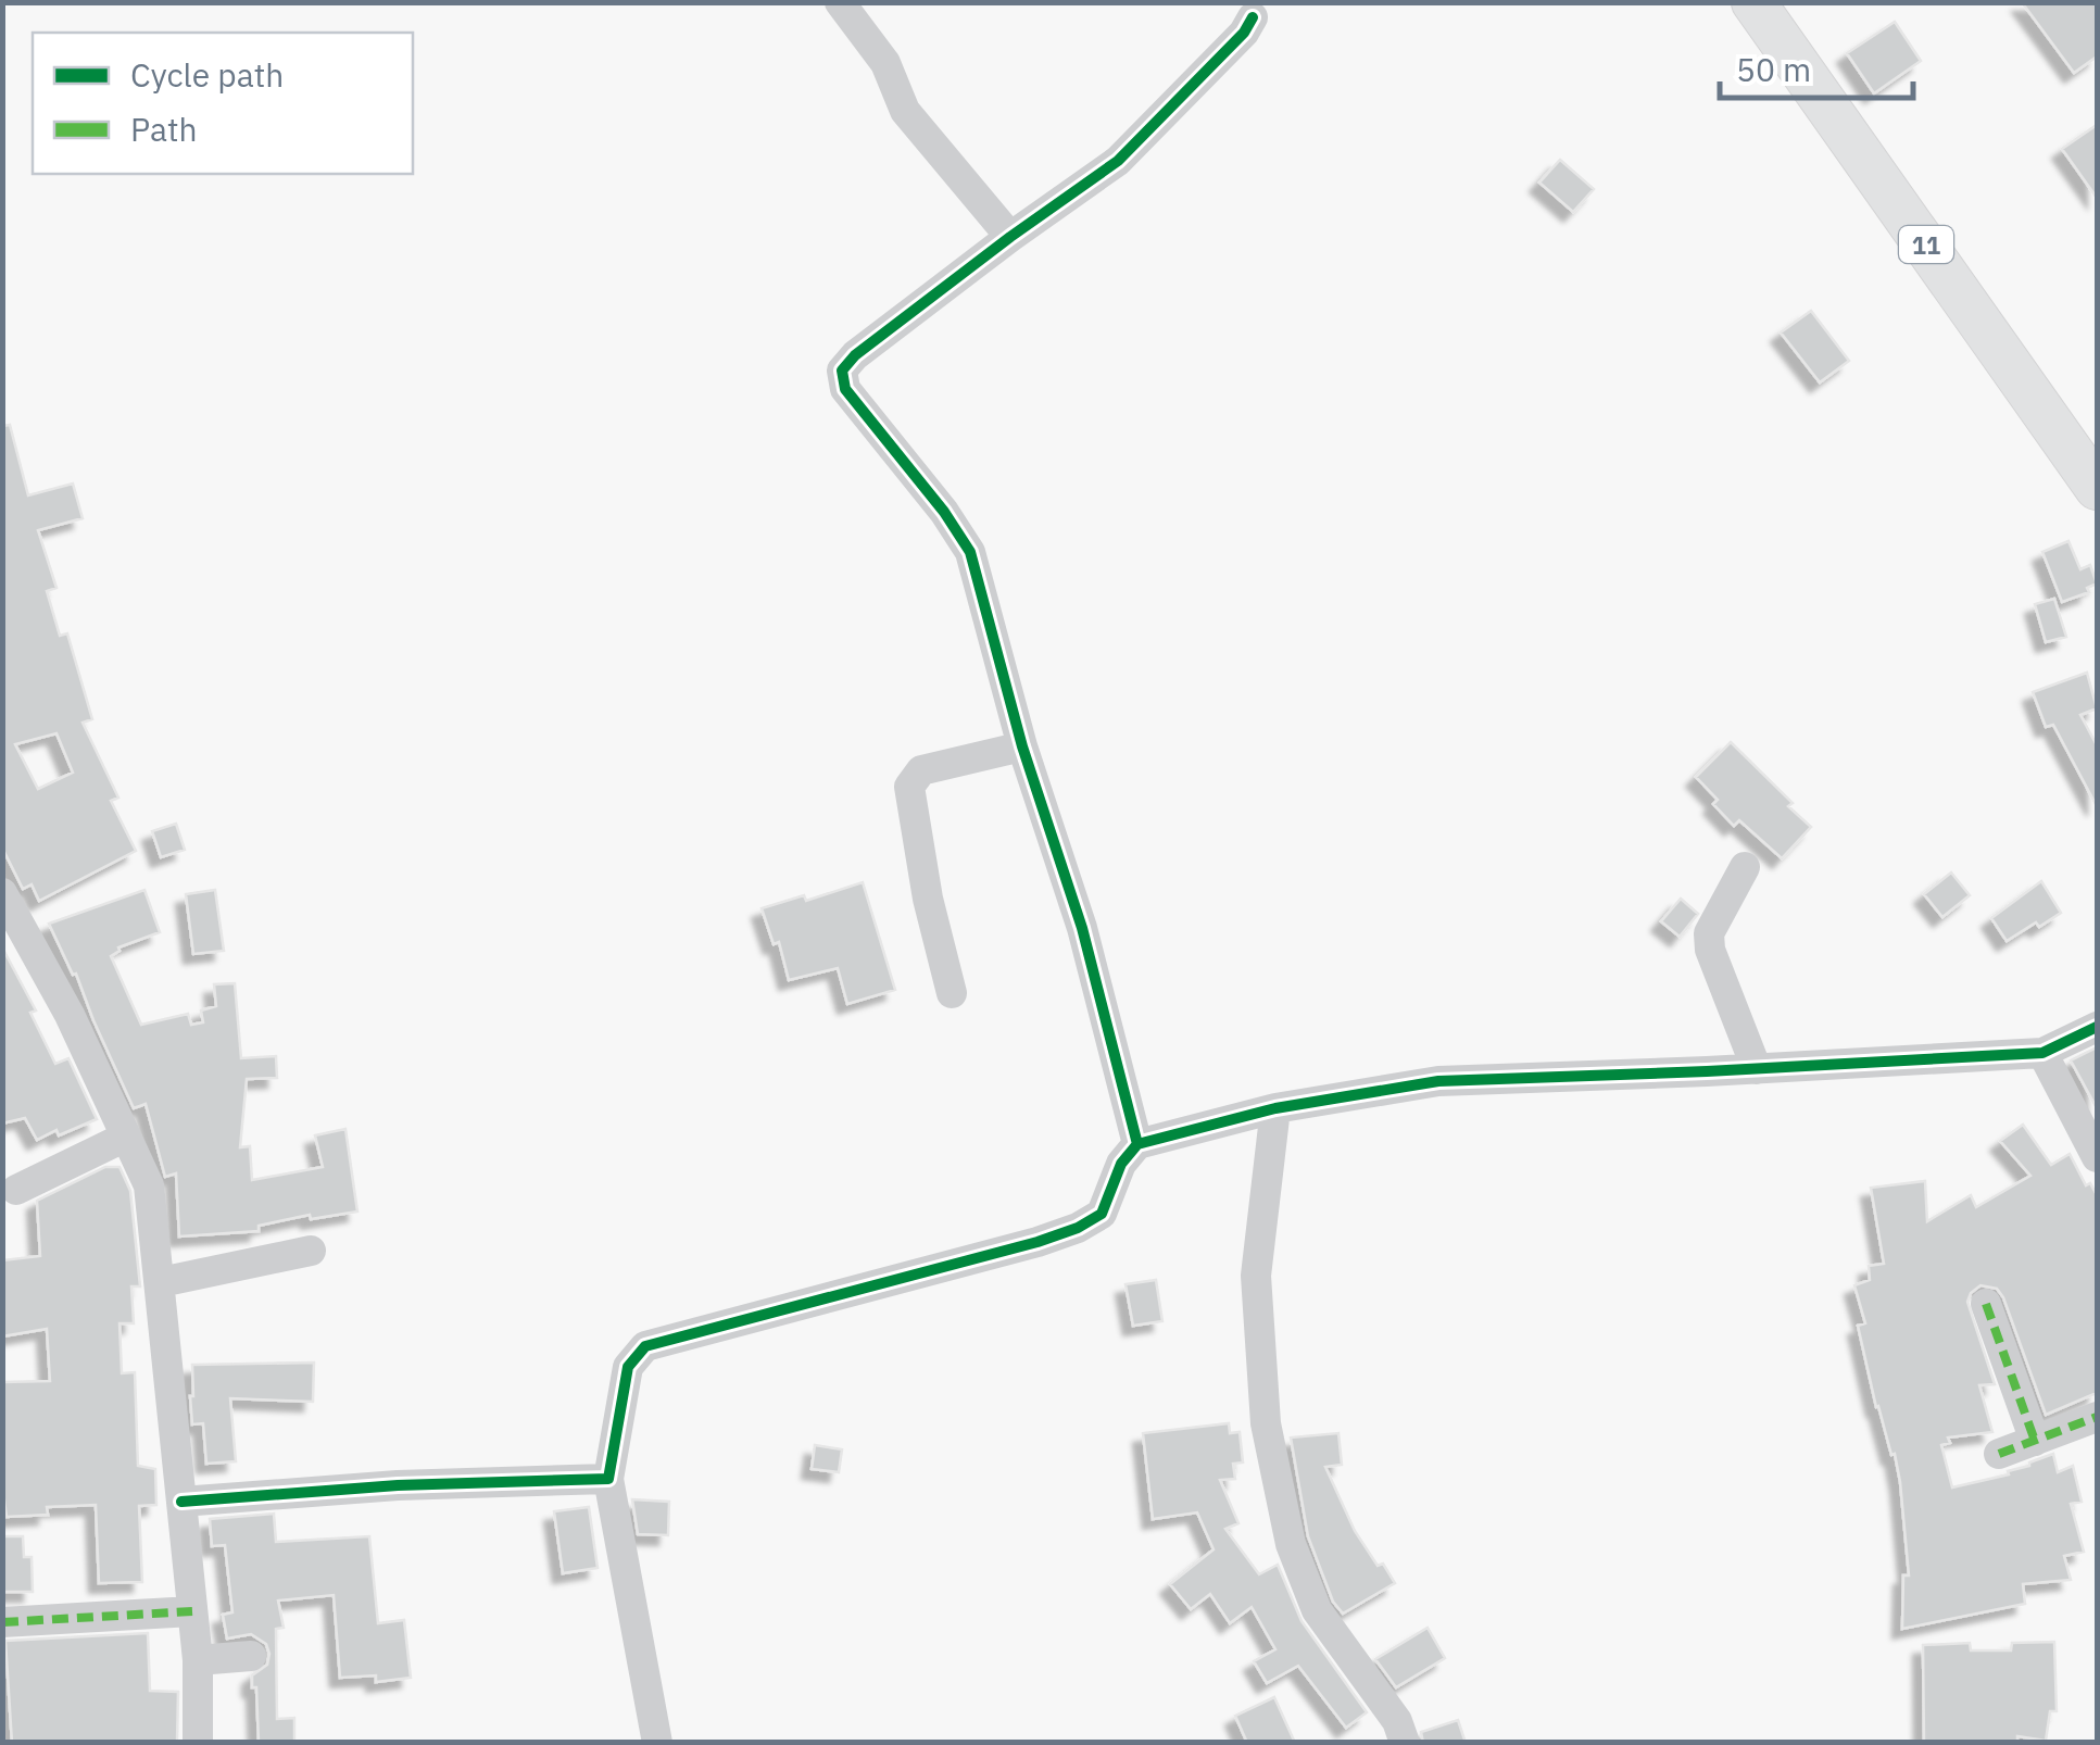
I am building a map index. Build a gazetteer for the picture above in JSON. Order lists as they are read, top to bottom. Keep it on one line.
{"streets":{"highway":["11"]},"legend":["Cycle path","Path"],"scale_bar":"50 m"}
